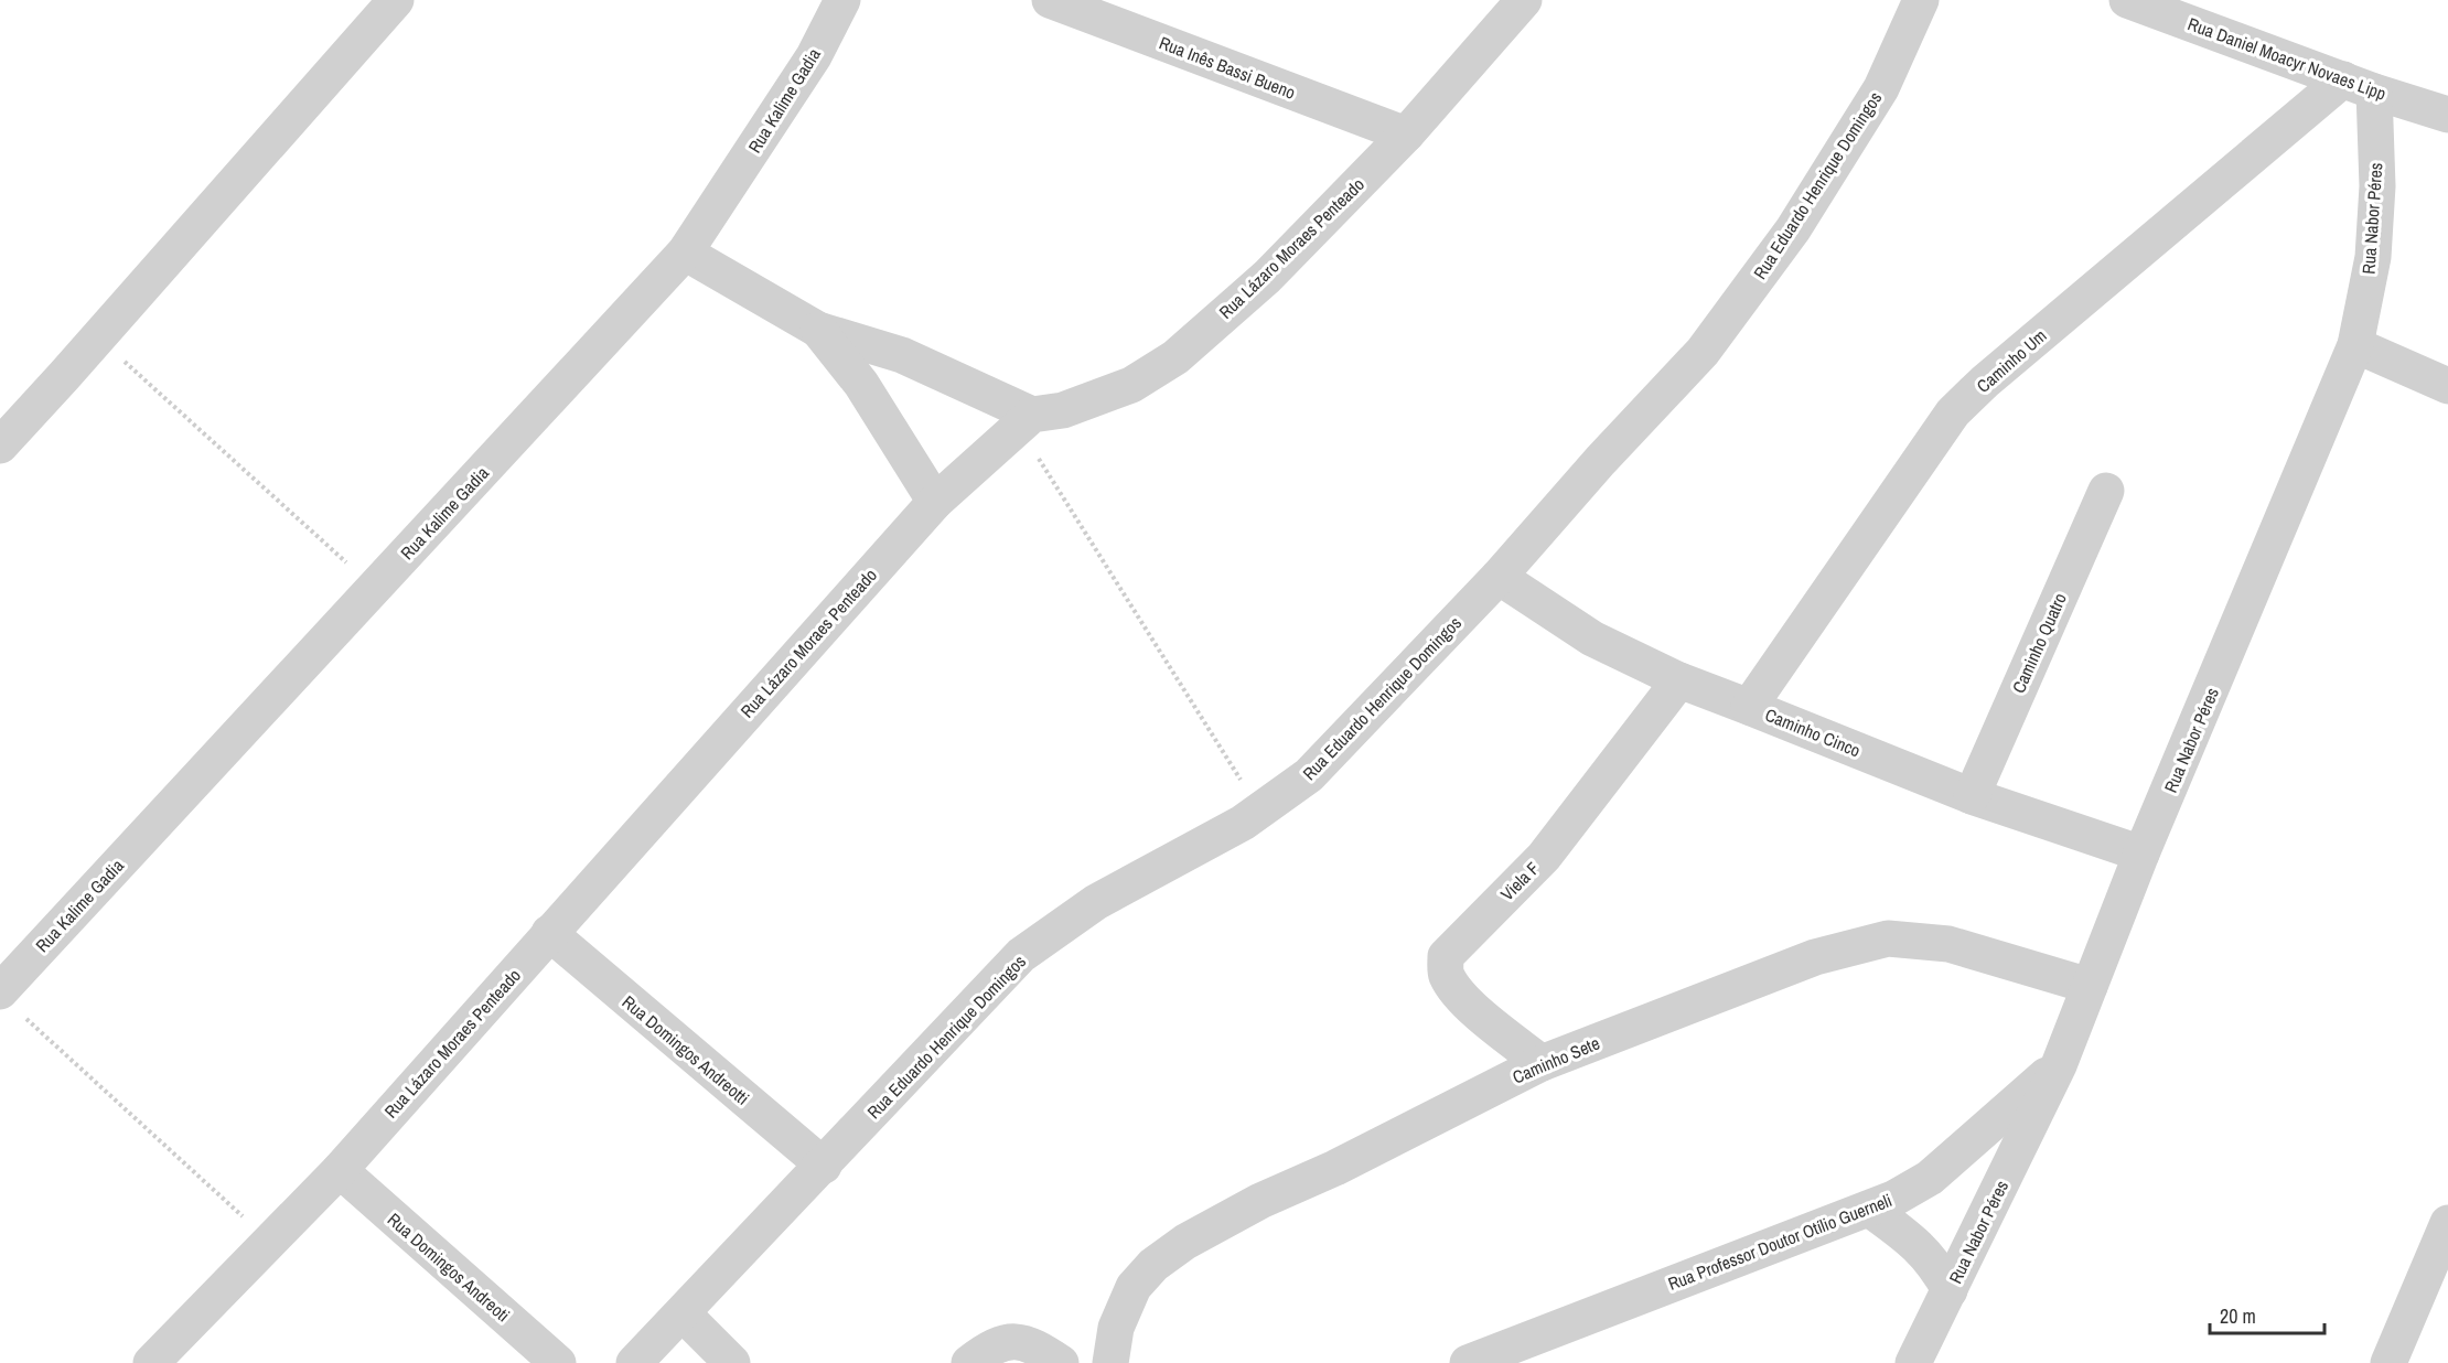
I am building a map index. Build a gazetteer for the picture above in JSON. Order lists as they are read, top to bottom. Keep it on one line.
{"streets":{"street":["Rua Daniel Moacyr Novaes Lipp","Rua Inês Bassi Bueno","Rua Kalime Gadia","Rua Eduardo Henrique Domingos","Rua Nabor Péres","Rua Lázaro Moraes Penteado","Caminho Um","Caminho Quatro","Caminho Cinco","Viela F","Rua Domingos Andreotti","Caminho Sete","Rua Professor Doutor Otílio Guerneli","Rua Domingos Andreoti"]},"crossings":[["Rua Daniel Moacyr Novaes Lipp","Rua Nabor Péres"],["Rua Daniel Moacyr Novaes Lipp","Caminho Um"],["Rua Inês Bassi Bueno","Rua Lázaro Moraes Penteado"],["Rua Eduardo Henrique Domingos","Caminho Cinco"],["Rua Eduardo Henrique Domingos","Rua Domingos Andreotti"],["Rua Nabor Péres","Caminho Um"],["Rua Nabor Péres","Caminho Cinco"],["Rua Nabor Péres","Caminho Sete"],["Rua Nabor Péres","Rua Professor Doutor Otílio Guerneli"],["Rua Lázaro Moraes Penteado","Rua Domingos Andreotti"],["Rua Lázaro Moraes Penteado","Rua Domingos Andreoti"],["Caminho Um","Caminho Cinco"],["Caminho Quatro","Caminho Cinco"],["Caminho Cinco","Viela F"],["Viela F","Caminho Sete"]],"scale_bar":"20 m"}
